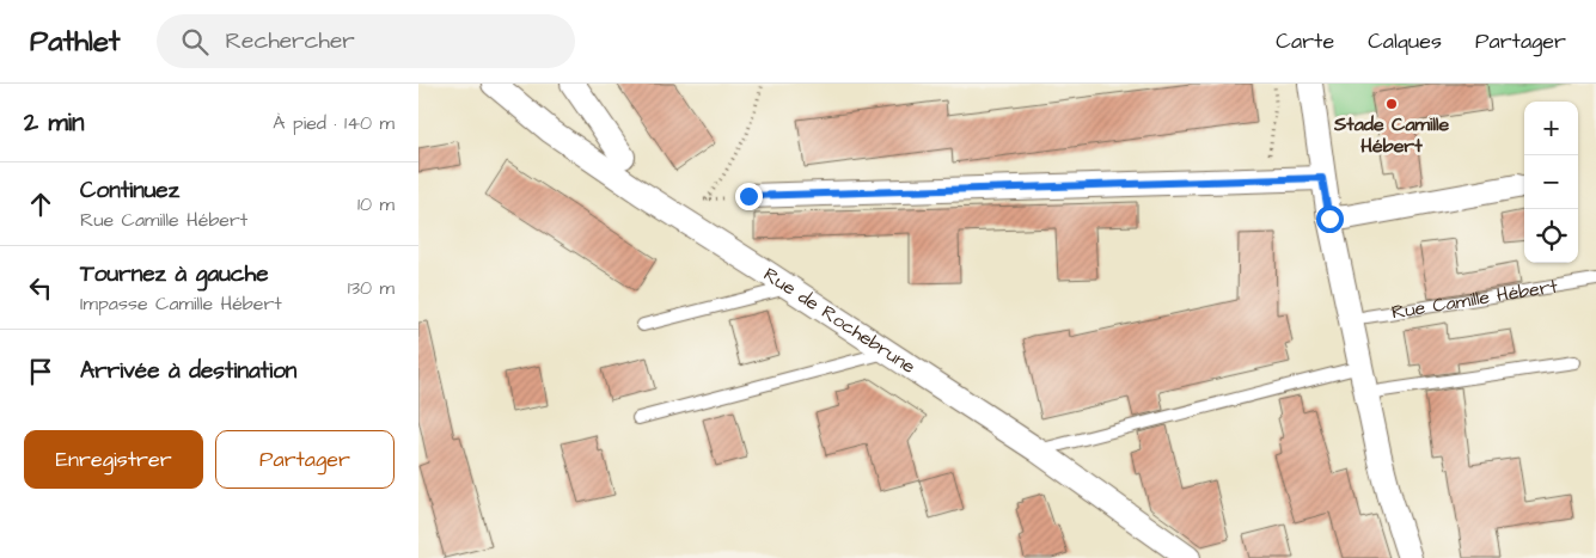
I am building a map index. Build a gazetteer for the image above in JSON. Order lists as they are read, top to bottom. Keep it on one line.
{"streets":{"street":["Rue de Rochebrune"],"lane":["Rue Camille Hébert"]},"places":["Stade Camille Hébert"],"page":{"header":"Pathlet","search":"Rechercher","nav":["Carte","Calques","Partager"],"heading":["2 min","À pied · 140 m"],"map_buttons":["+","−"],"list":[["Continuez","Rue Camille Hébert","10 m"],["Tournez à gauche","Impasse Camille Hébert","130 m"],"Arrivée à destination"],"buttons":["Enregistrer","Partager"]}}
